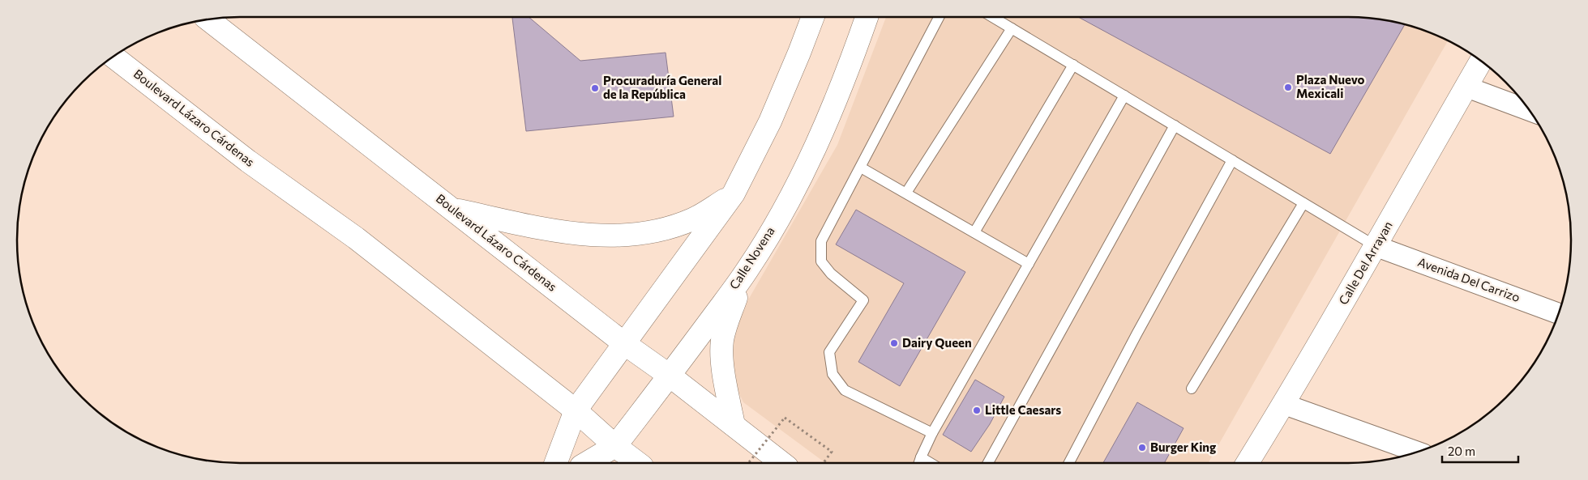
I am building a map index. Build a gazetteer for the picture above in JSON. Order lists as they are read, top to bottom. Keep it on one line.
{"streets":{"main road":["Boulevard Lázaro Cárdenas","Calle Novena","Calle Del Arrayan"],"street":["Avenida Del Carrizo"]},"crossings":[["Boulevard Lázaro Cárdenas","Calle Novena"],["Calle Del Arrayan","Avenida Del Carrizo"]],"places":["Plaza Nuevo Mexicali","Procuraduría General de la República","Dairy Queen","Little Caesars","Burger King"],"scale_bar":"20 m"}
